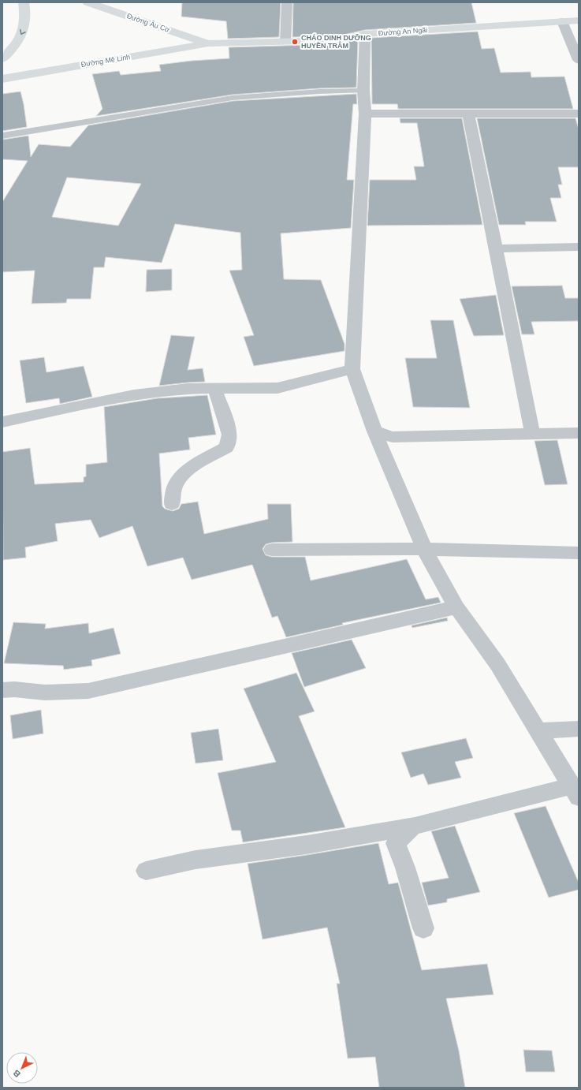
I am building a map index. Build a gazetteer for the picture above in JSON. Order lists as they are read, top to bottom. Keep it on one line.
{"streets":{"main road":["Đường Âu Cơ","Đường An Ngãi","Đường Mê Linh"]},"crossings":[["Đường Âu Cơ","Đường An Ngãi"],["Đường Âu Cơ","Đường Mê Linh"],["Đường An Ngãi","Đường Mê Linh"]],"places":["CHÁO DINH DƯỠNG HUYỀN TRÂM"],"north":"bottom left"}
